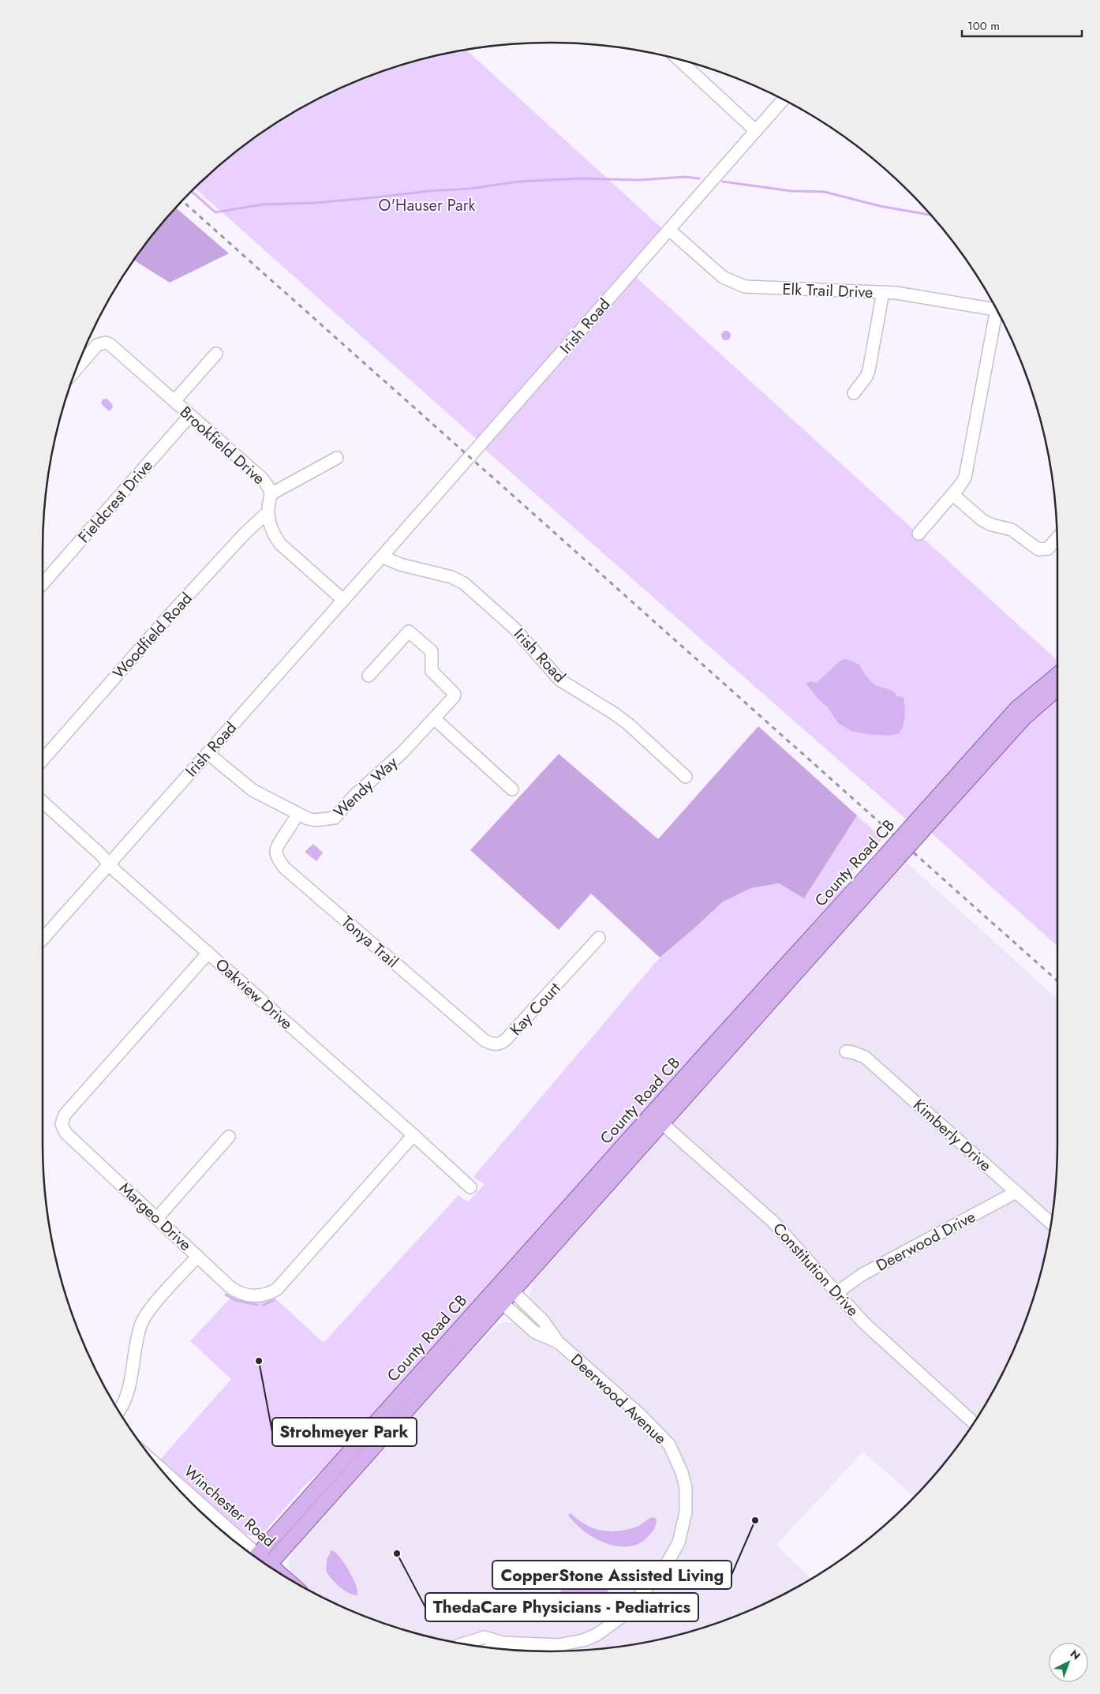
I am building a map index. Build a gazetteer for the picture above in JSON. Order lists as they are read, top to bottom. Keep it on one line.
{"streets":{"main road":["County Road CB"],"street":["Elk Trail Drive","Irish Road","Brookfield Drive","Fieldcrest Drive","Woodfield Road","Wendy Way","Tonya Trail","Oakview Drive","Kay Court","Kimberly Drive","Margeo Drive","Deerwood Drive","Constitution Drive","Deerwood Avenue","Winchester Road"]},"crossings":[["Elk Trail Drive","Irish Road"],["Irish Road","Brookfield Drive"],["Irish Road","Wendy Way"],["Irish Road","Oakview Drive"],["Brookfield Drive","Fieldcrest Drive"],["Brookfield Drive","Woodfield Road"],["Wendy Way","Tonya Trail"],["County Road CB","Constitution Drive"],["County Road CB","Deerwood Avenue"],["Tonya Trail","Kay Court"],["Oakview Drive","Margeo Drive"],["Kimberly Drive","Deerwood Drive"],["Deerwood Drive","Constitution Drive"]],"parks":["O'Hauser Park"],"places":["Strohmeyer Park","CopperStone Assisted Living","ThedaCare Physicians - Pediatrics"],"scale_bar":"100 m","north":"top right"}
